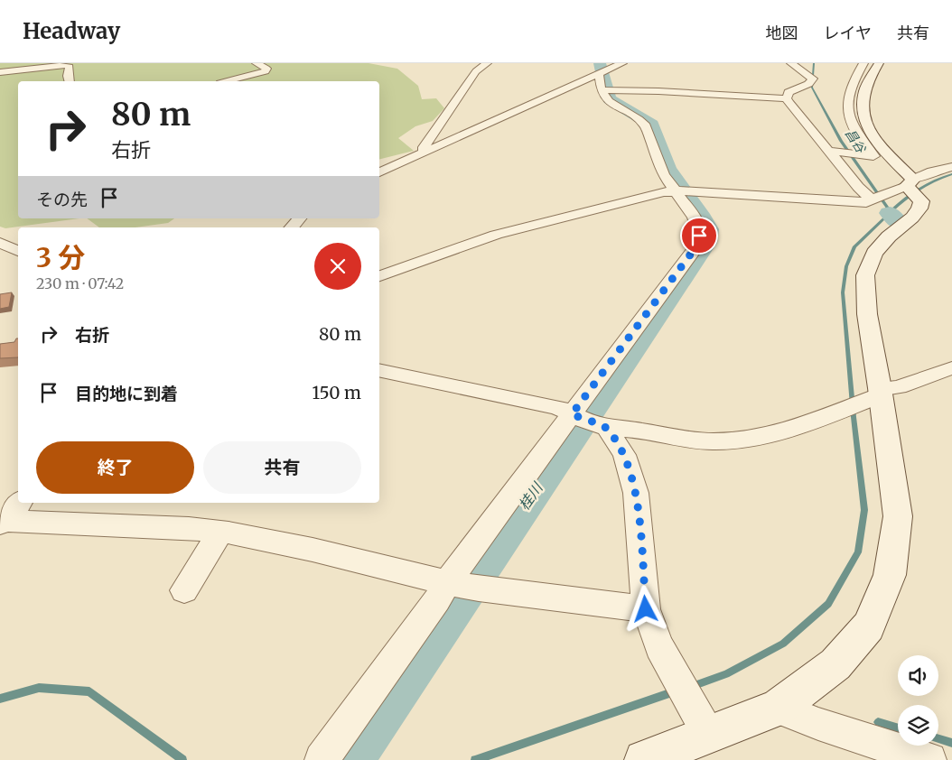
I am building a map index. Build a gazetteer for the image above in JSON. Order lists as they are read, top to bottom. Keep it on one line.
{"water":["昌谷","桂川"],"page":{"header":"Headway","nav":["地図","レイヤ","共有"],"turn":["80 m","右折"],"then":"その先","heading":["3 分","230 m · 07:42"],"list":[{"name":"右折","value":"80 m"},{"name":"目的地に到着","value":"150 m"}],"buttons":["終了","共有"]}}
